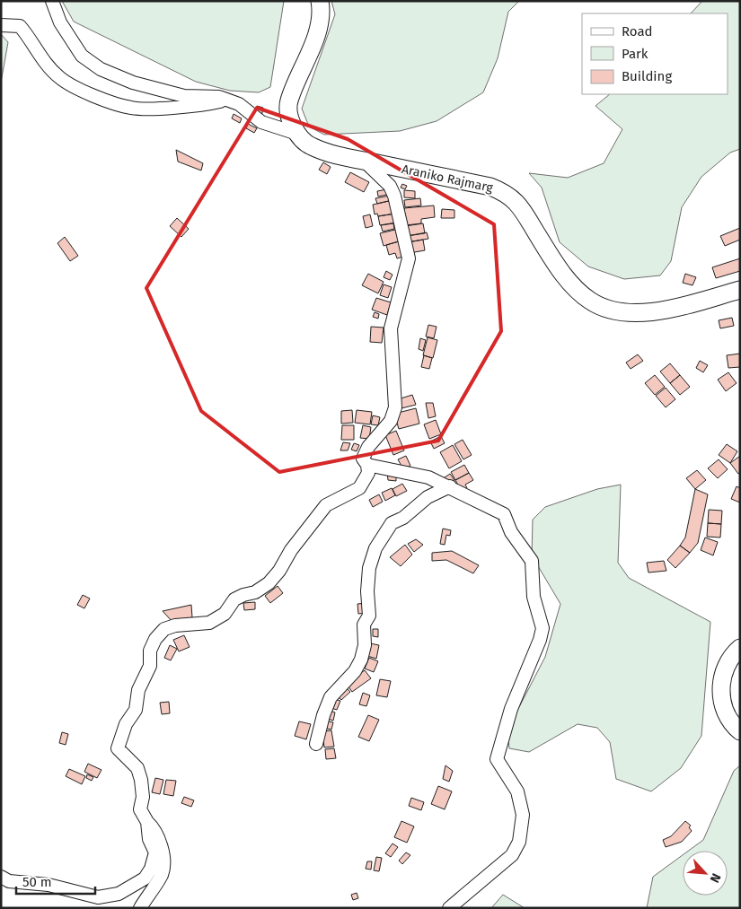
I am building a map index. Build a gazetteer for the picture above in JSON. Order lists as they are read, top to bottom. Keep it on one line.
{"streets":{"highway":["Araniko Rajmarg"]},"legend":["Road","Park","Building"],"scale_bar":"50 m","north":"bottom right"}
